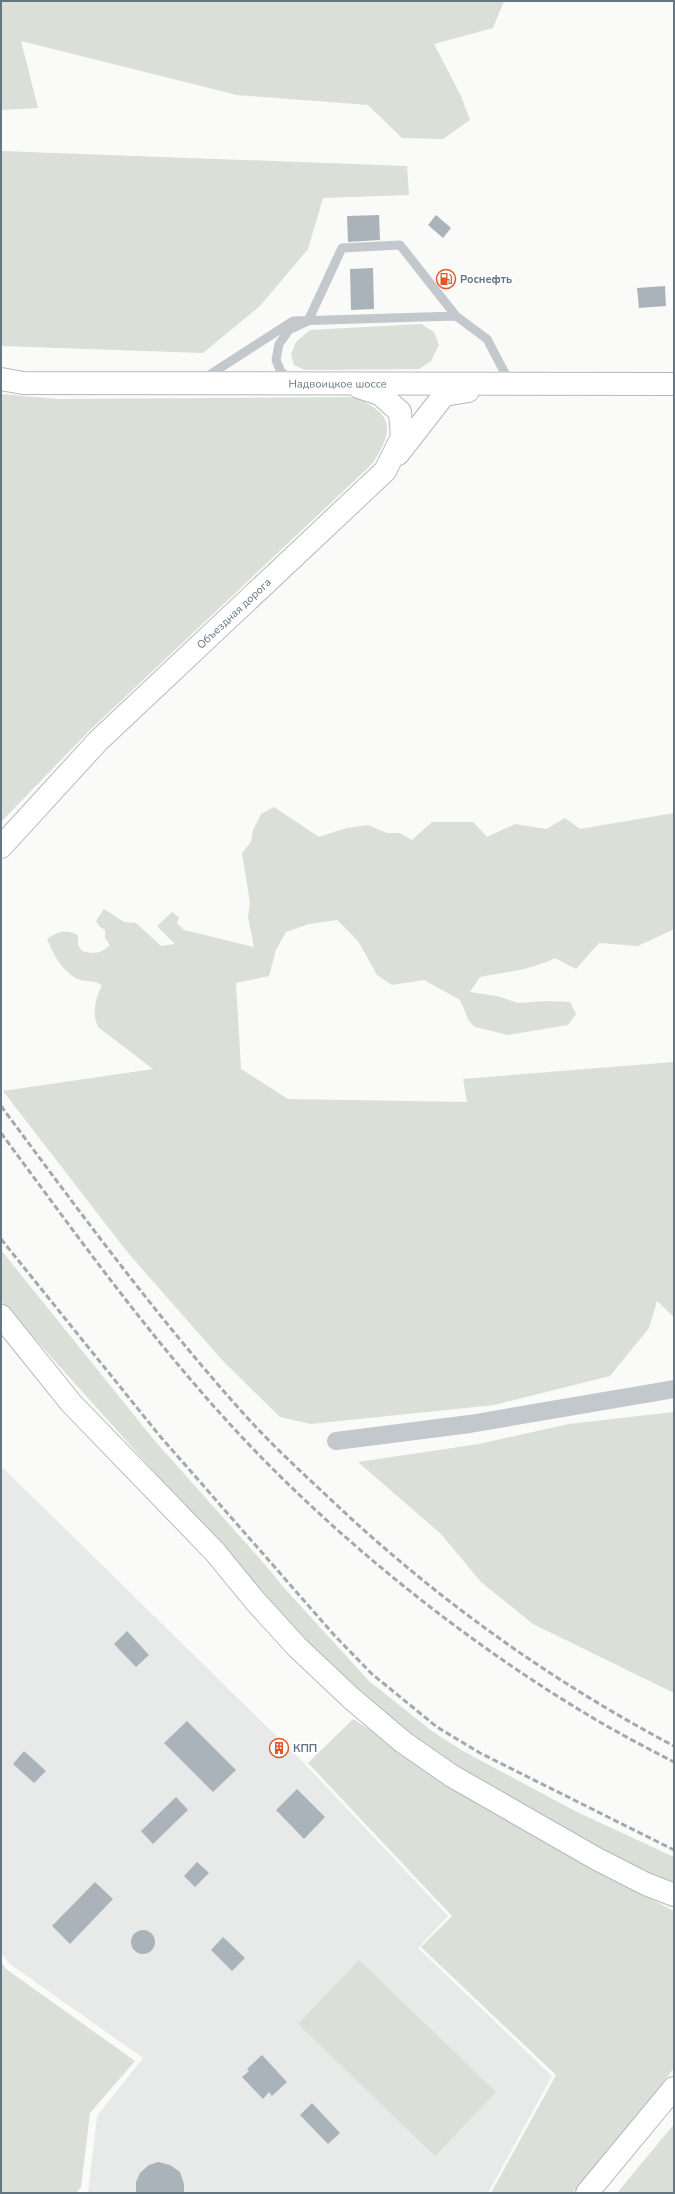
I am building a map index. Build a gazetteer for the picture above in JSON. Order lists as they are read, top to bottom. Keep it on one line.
{"streets":{"street":["Надвоицкое шоссе","Объездная дорога"]},"crossings":[["Надвоицкое шоссе","Объездная дорога"]],"places":{"fuel station":["Роснефть"],"building":["КПП"]}}
